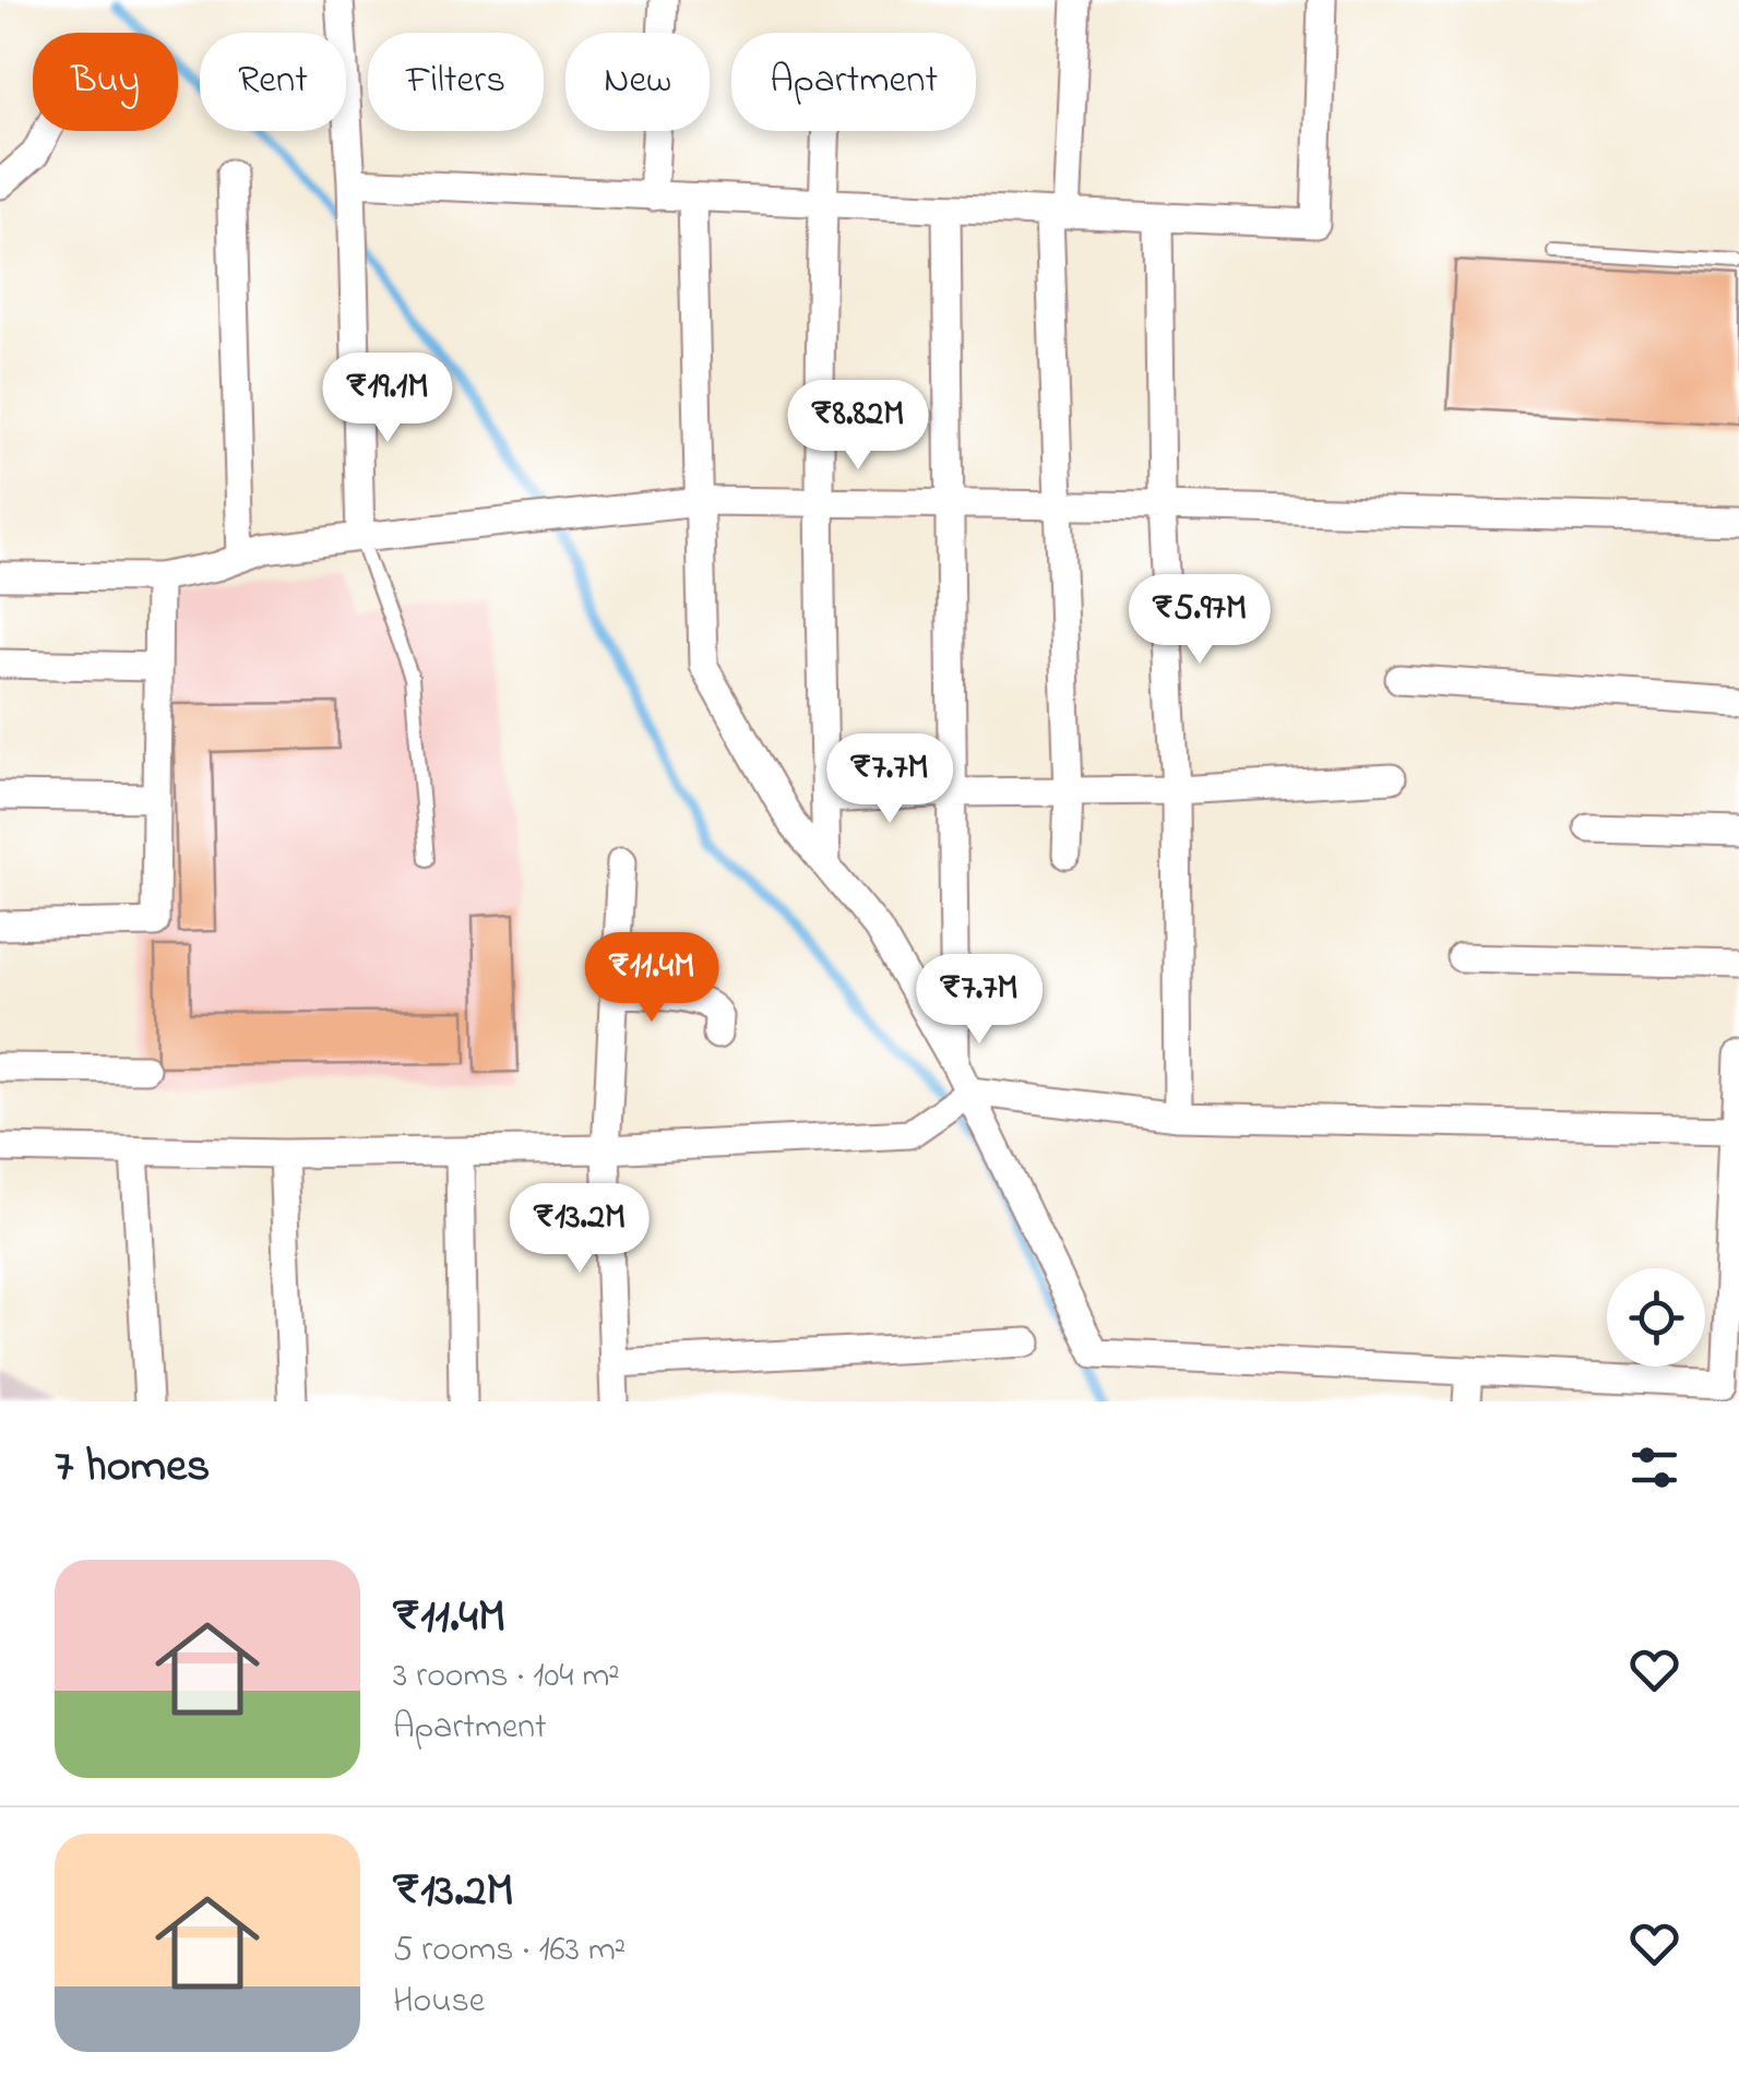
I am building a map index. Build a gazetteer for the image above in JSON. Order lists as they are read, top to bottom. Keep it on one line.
{"page":{"chip":["Buy","Rent","Filters","New","Apartment"],"price":["₹19.1M","₹8.82M","₹5.97M","₹7.7M","₹11.4M","₹7.7M","₹13.2M"],"heading":"7 homes","list":[{"name":"₹11.4M","note":"3 rooms · 104 m² · Apartment"},{"name":"₹13.2M","note":"5 rooms · 163 m² · House"}]}}
